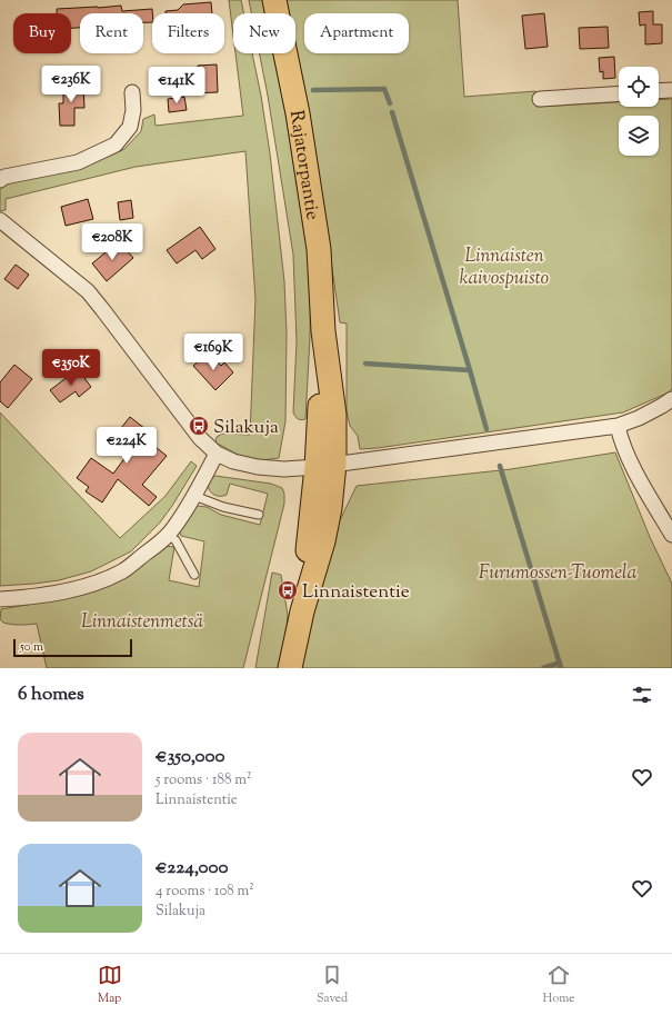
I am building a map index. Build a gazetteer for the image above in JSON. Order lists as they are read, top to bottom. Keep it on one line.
{"streets":{"main road":["Rajatorpantie"]},"parks":["Linnaisten kaivospuisto","Furumossen-Tuomela","Linnaistenmetsä"],"places":{"bus stop":["Silakuja","Linnaistentie"]},"scale_bar":"50 m","page":{"chip":["Buy","Rent","Filters","New","Apartment"],"price":["€236K","€141K","€208K","€169K","€350K","€224K"],"scale":"50 m","heading":"6 homes","list":[{"name":"€350,000","note":"5 rooms · 188 m² · Linnaistentie"},{"name":"€224,000","note":"4 rooms · 108 m² · Silakuja"}],"tabs":["Map","Saved","Home"]}}
